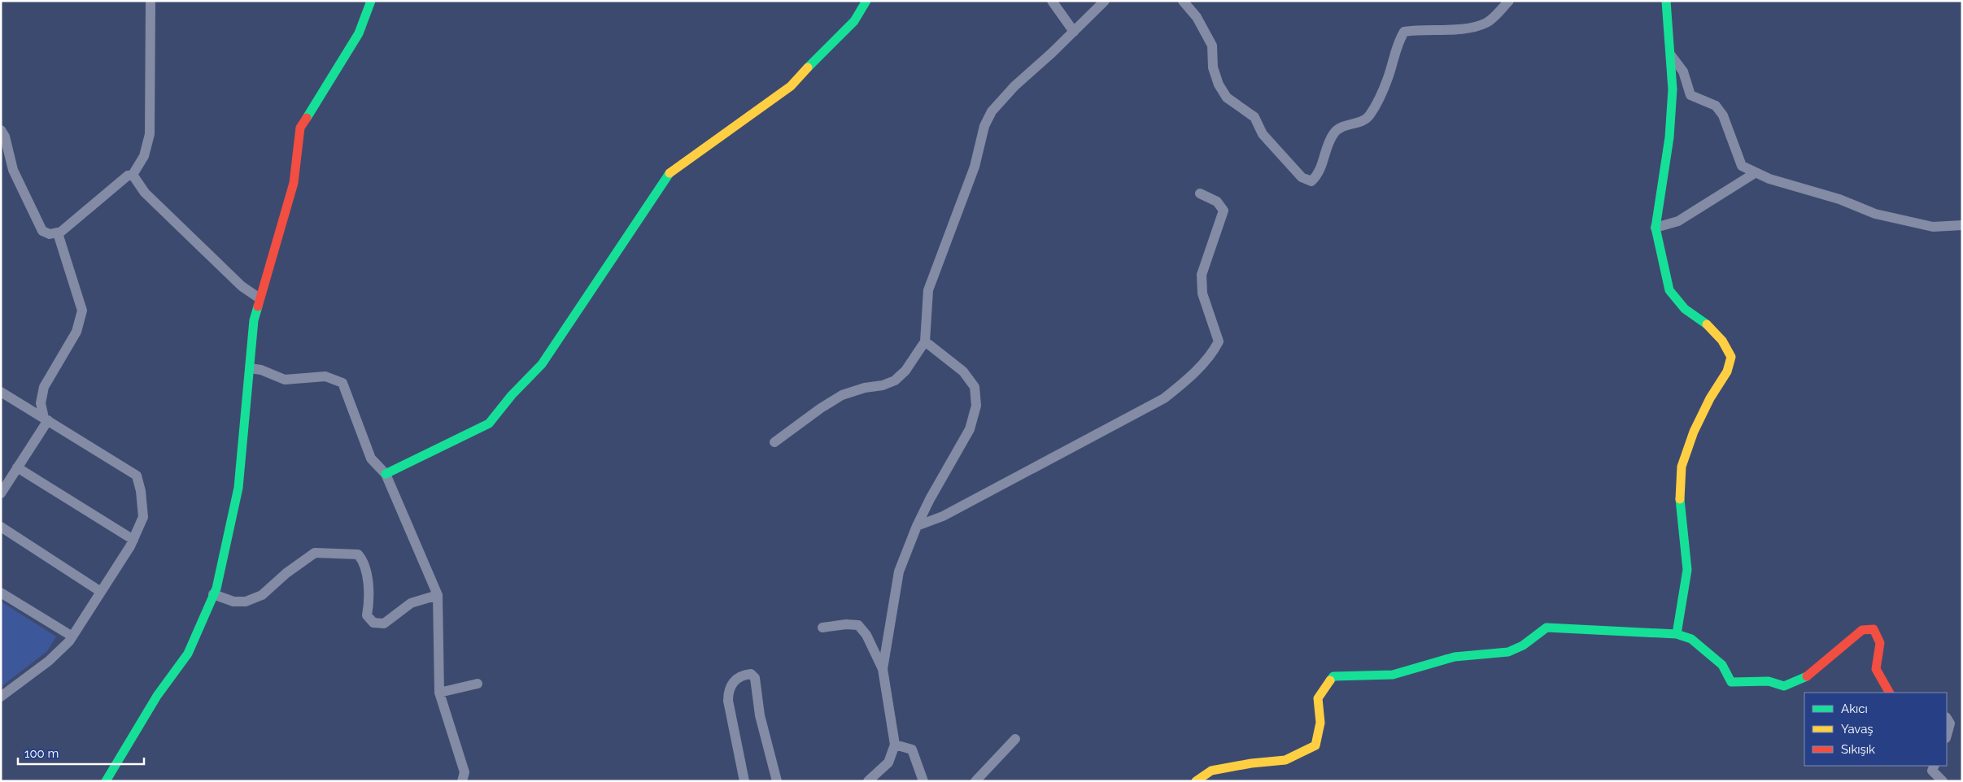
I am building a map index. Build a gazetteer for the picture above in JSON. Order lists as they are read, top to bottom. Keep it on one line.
{"legend":["Akıcı","Yavaş","Sıkışık"],"scale_bar":"100 m"}
